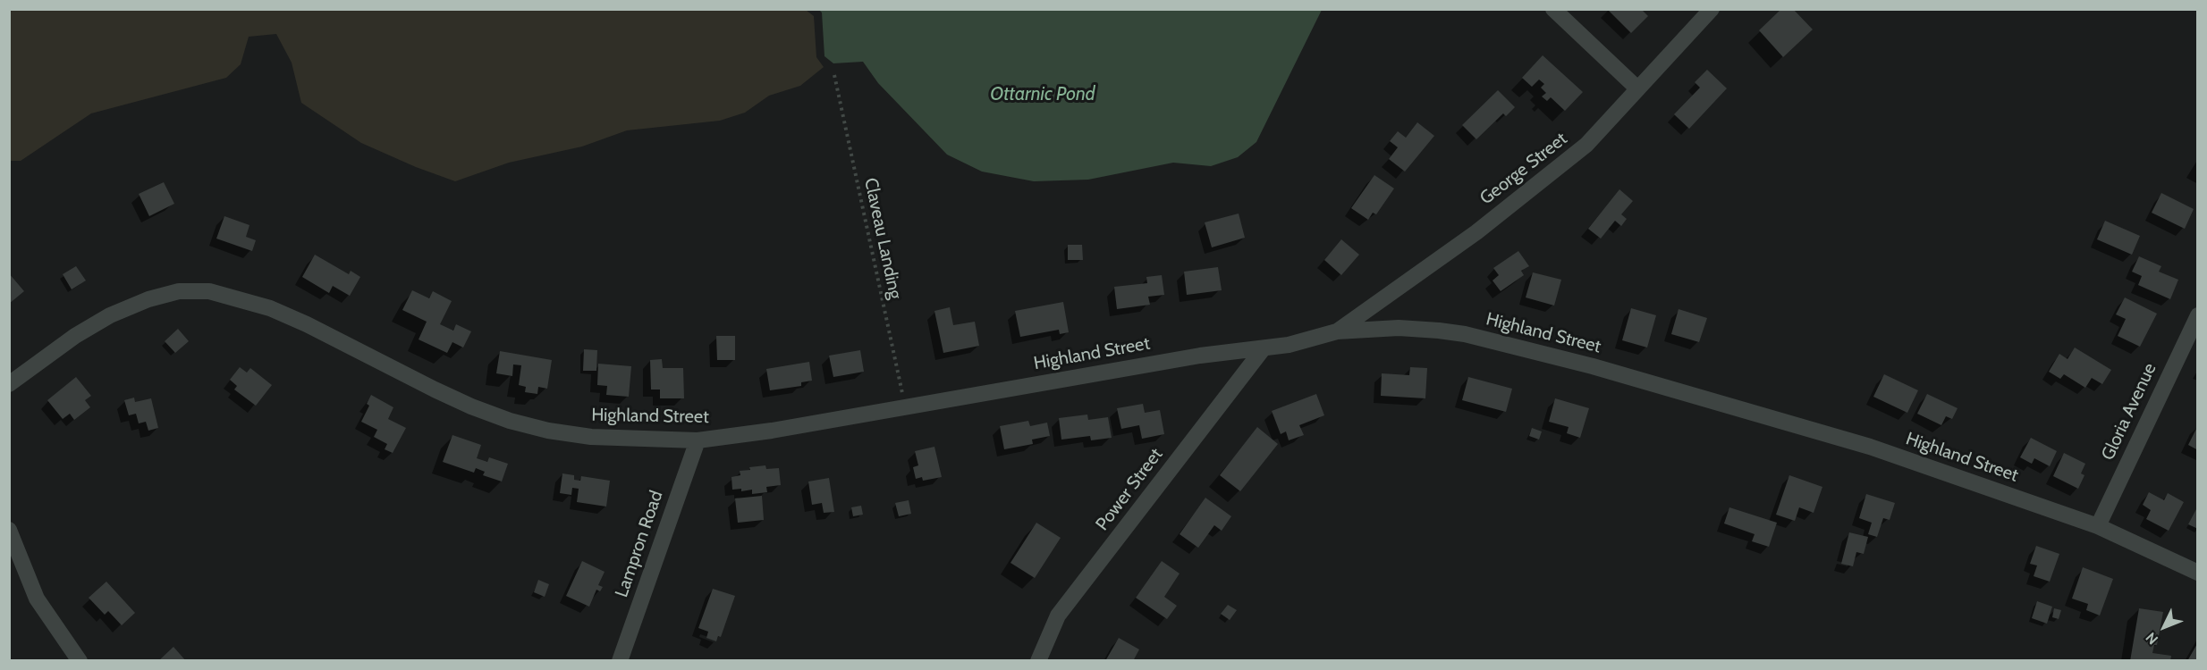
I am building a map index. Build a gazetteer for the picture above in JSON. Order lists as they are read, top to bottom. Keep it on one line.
{"streets":{"street":["George Street","Highland Street","Gloria Avenue","Power Street","Lampron Road"],"path":["Claveau Landing"]},"crossings":[["George Street","Highland Street"],["Claveau Landing","Highland Street"],["Highland Street","Gloria Avenue"],["Highland Street","Power Street"],["Highland Street","Lampron Road"]],"water":["Ottarnic Pond"],"north":"bottom left"}
